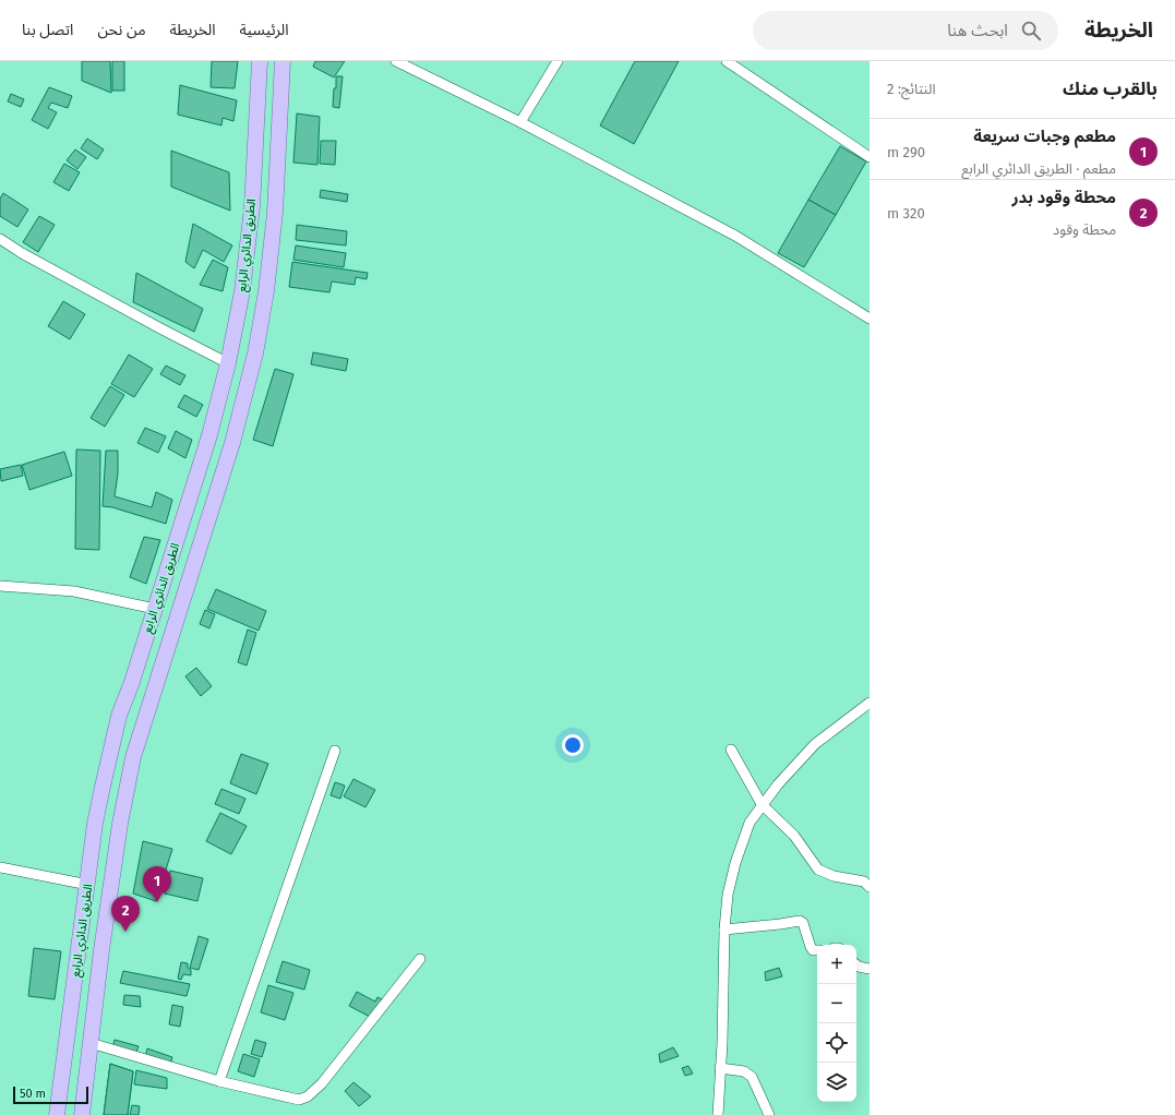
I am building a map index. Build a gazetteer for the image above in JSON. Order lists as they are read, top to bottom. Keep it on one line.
{"streets":{"main road":["الطريق الدائري الرابع"]},"scale_bar":"50 m","page":{"header":"الخريطة","search":"ابحث هنا","nav":["الرئيسية","الخريطة","من نحن","اتصل بنا"],"heading":["بالقرب منك","النتائج: 2"],"list":[{"mark":"1","name":"مطعم وجبات سريعة","note":"مطعم · الطريق الدائري الرابع","value":"290 m"},{"mark":"2","name":"محطة وقود بدر","note":"محطة وقود","value":"320 m"}],"pins":["1","2"],"map_buttons":["+","−"],"scale":"50 m"}}
